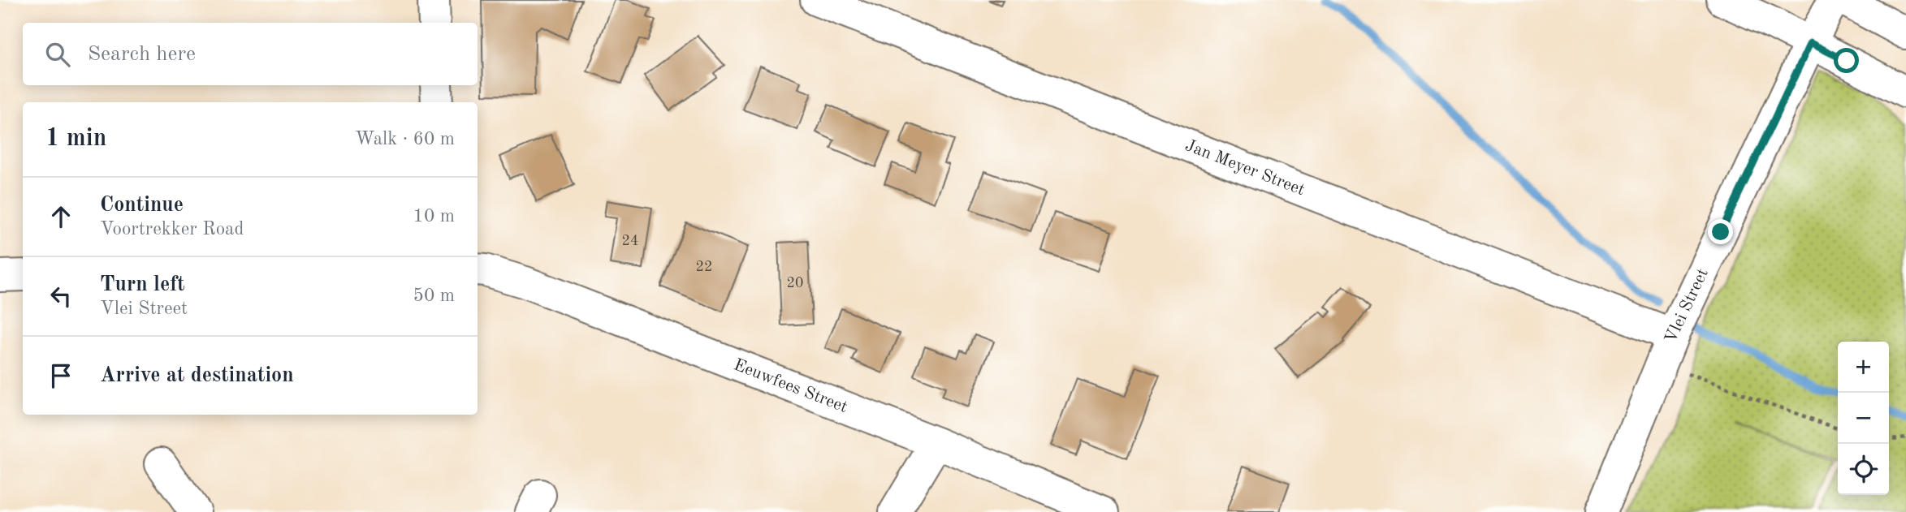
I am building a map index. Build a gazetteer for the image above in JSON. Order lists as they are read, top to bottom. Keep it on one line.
{"streets":{"street":["Jan Meyer Street","Vlei Street","Eeuwfees Street"]},"crossings":[["Jan Meyer Street","Vlei Street"]],"house_numbers":["24","22","20"],"page":{"search":"Search here","heading":["1 min","Walk · 60 m"],"list":[["Continue","Voortrekker Road","10 m"],["Turn left","Vlei Street","50 m"],"Arrive at destination"],"map_buttons":["+","−"]}}
